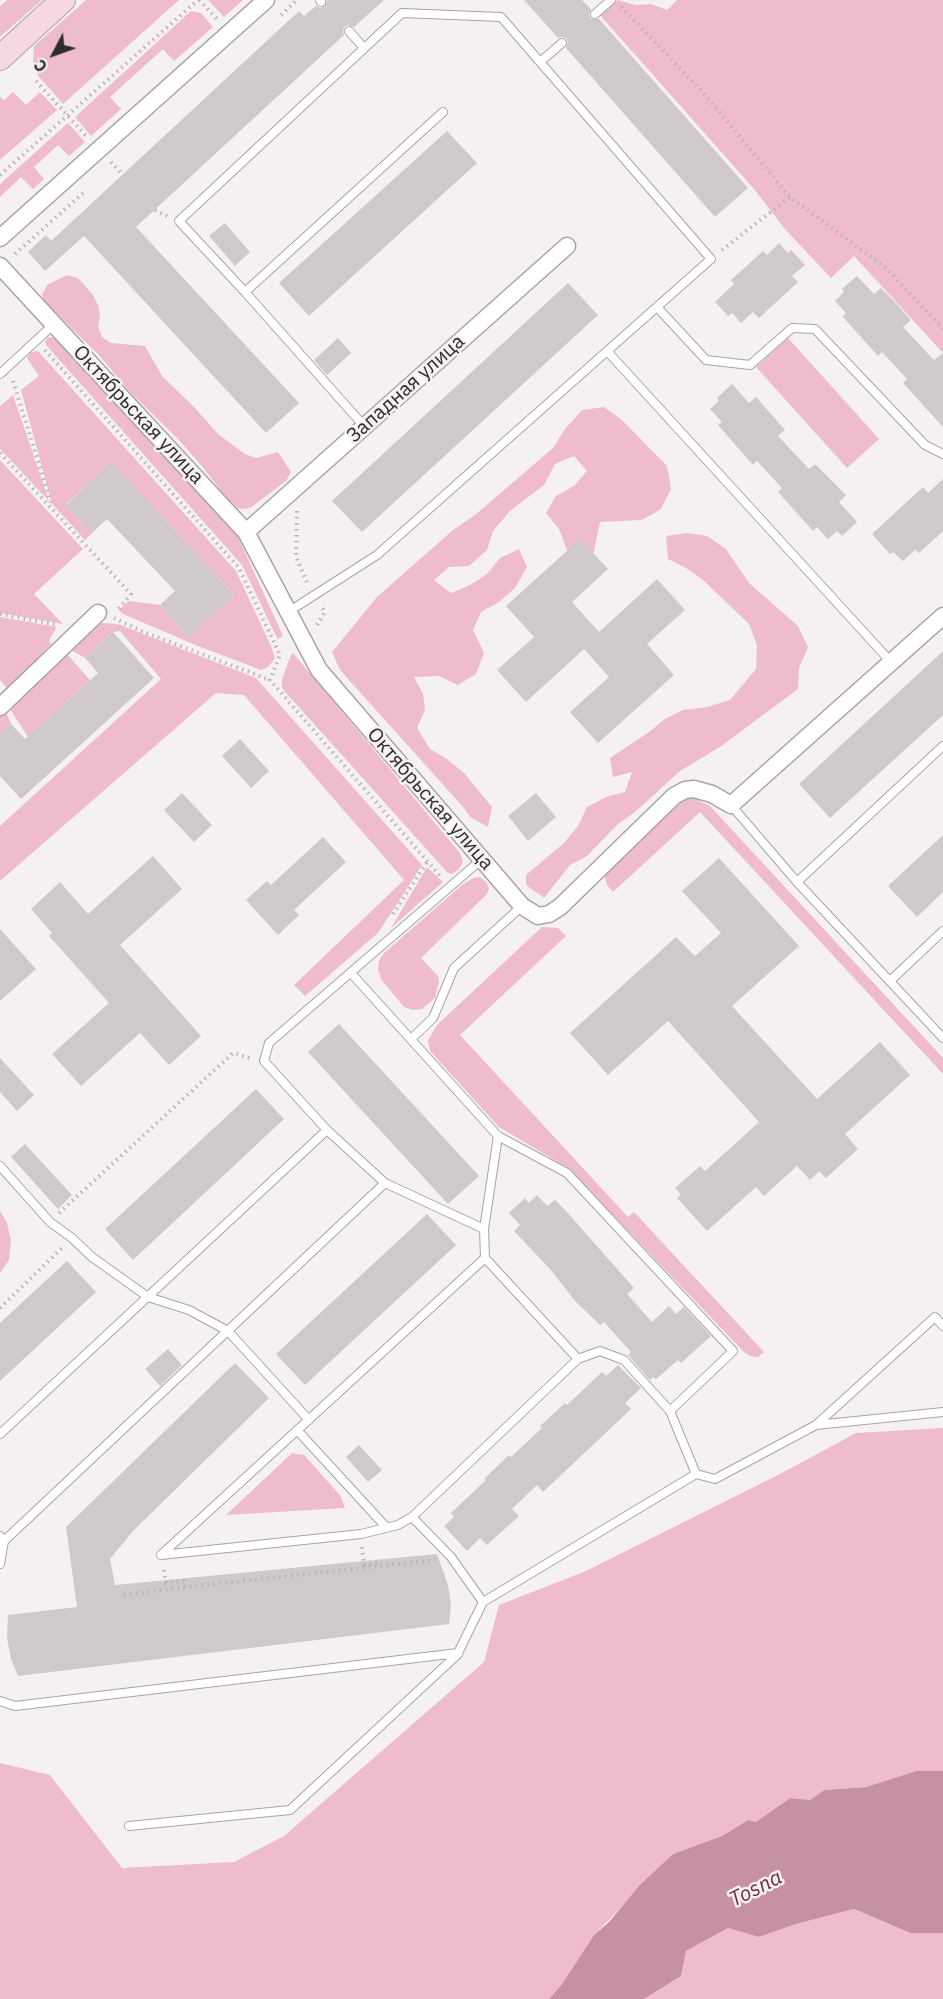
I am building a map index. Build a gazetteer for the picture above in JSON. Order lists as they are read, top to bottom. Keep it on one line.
{"streets":{"street":["Западная улица","Октябрьская улица"]},"crossings":[["Западная улица","Октябрьская улица"]],"water":["Tosna"],"north":"bottom left"}
